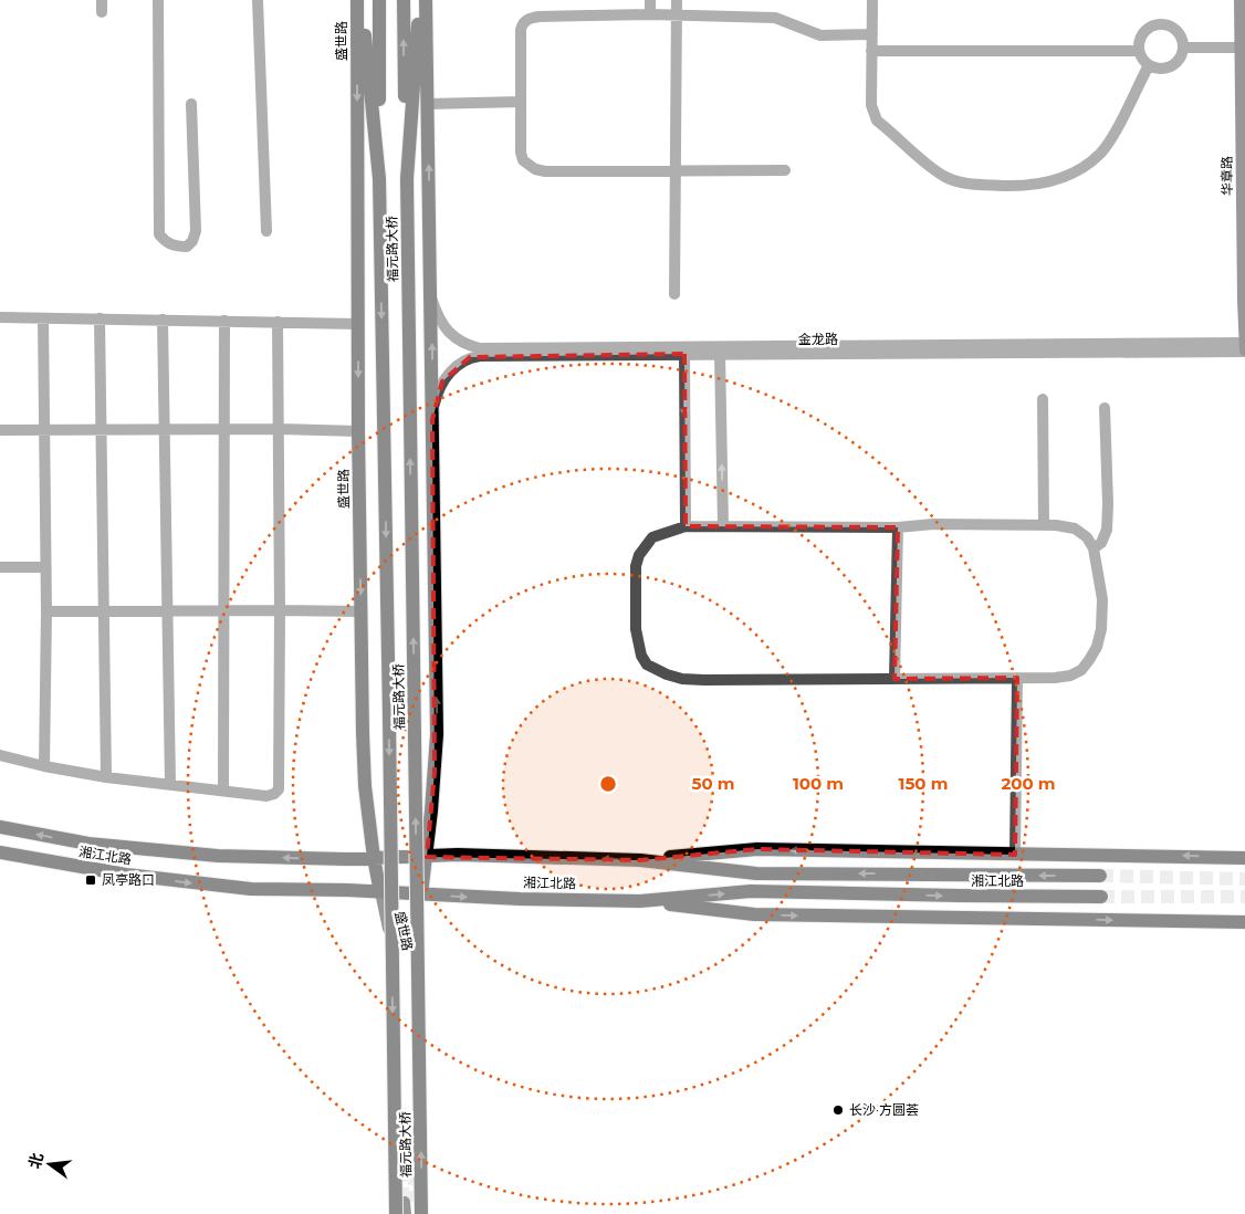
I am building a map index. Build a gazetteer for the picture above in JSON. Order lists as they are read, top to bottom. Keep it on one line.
{"streets":{"main road":["盛世路","华章路","福元路大桥","湘江北路"],"street":["金龙路"]},"crossings":[["盛世路","金龙路"],["盛世路","湘江北路"],["华章路","金龙路"]],"places":{"transit":["凤亭路口"],"other":["长沙·方圆荟"]},"north":"left","rings":["50 m","100 m","150 m","200 m"]}
